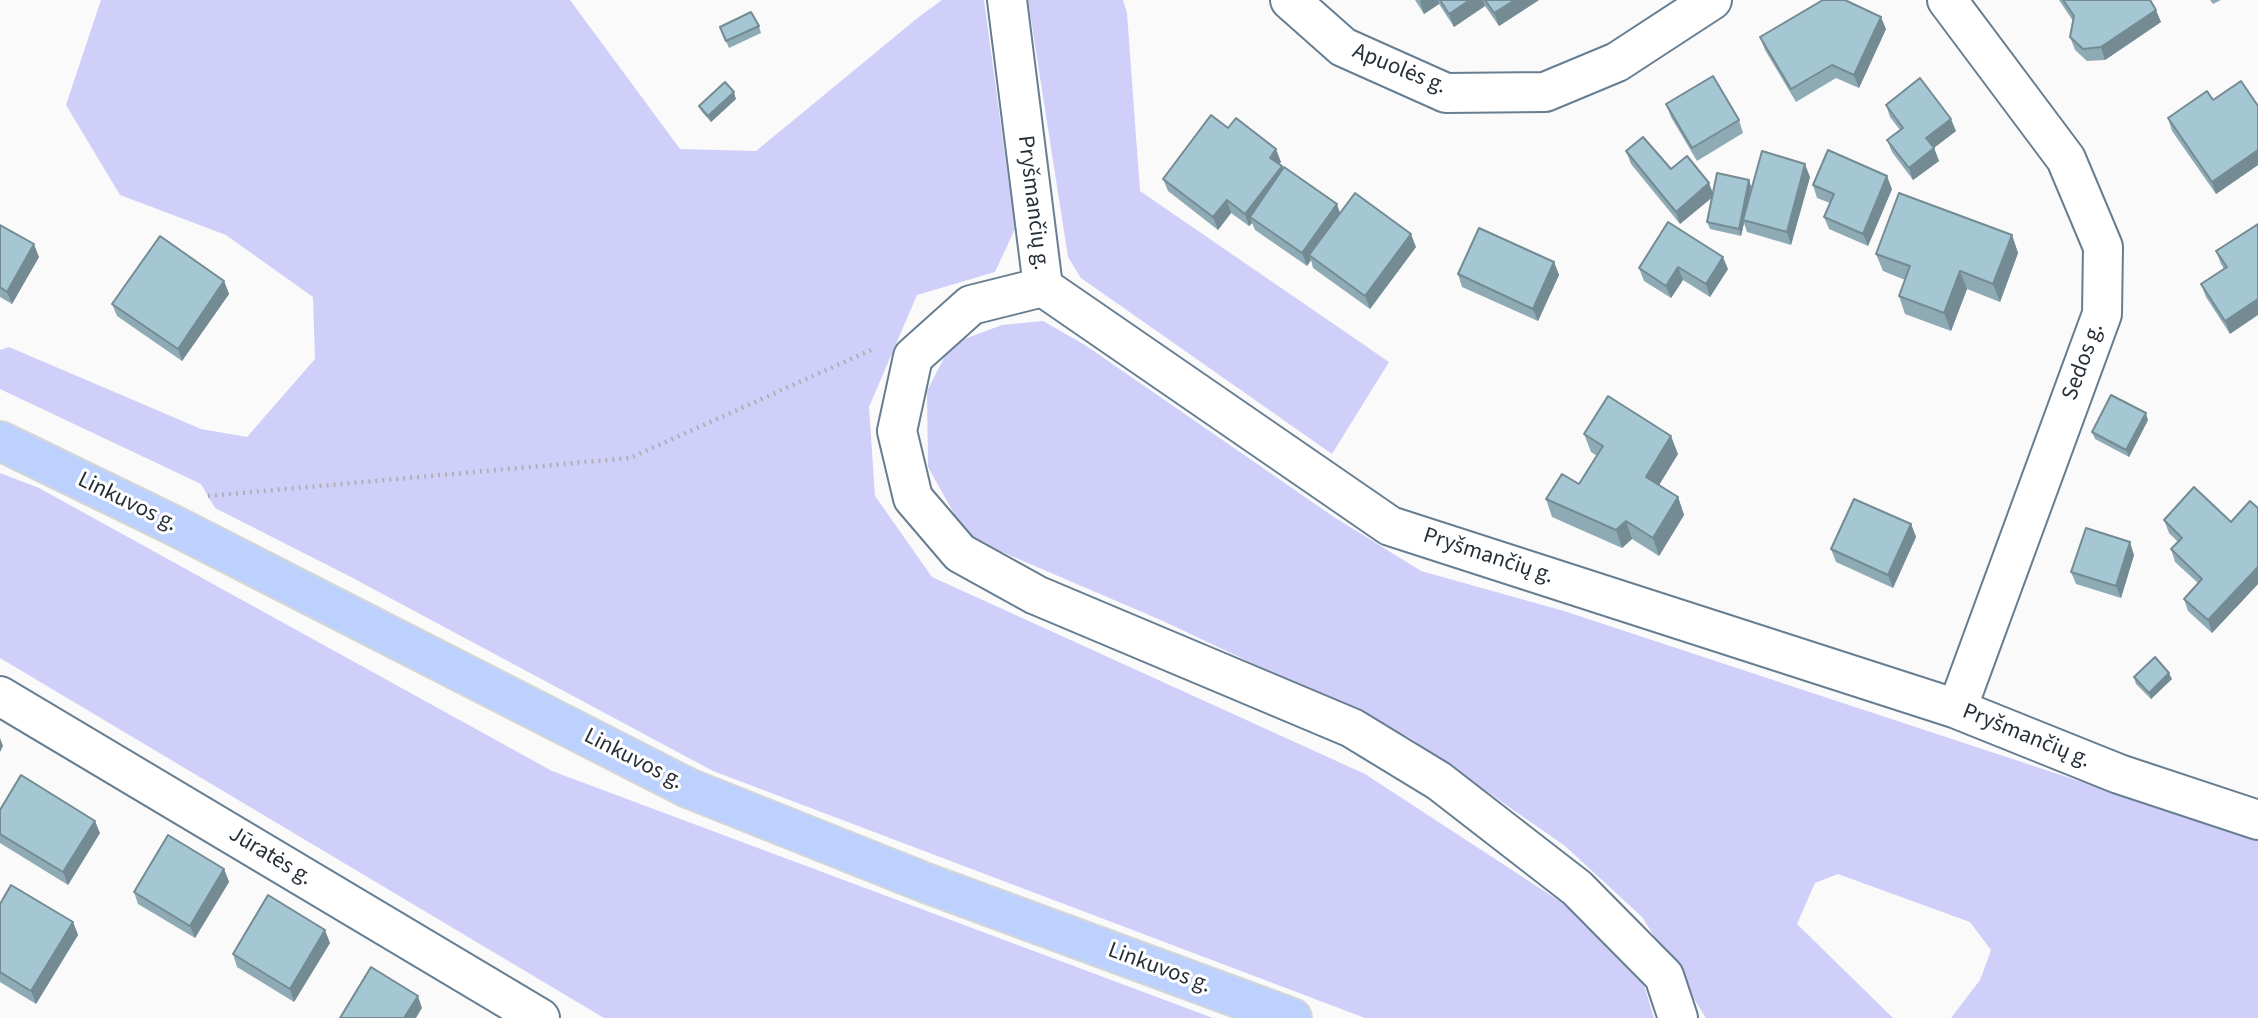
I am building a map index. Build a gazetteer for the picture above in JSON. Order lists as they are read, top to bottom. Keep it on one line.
{"streets":{"main road":["Linkuvos g."],"street":["Apuolės g.","Pryšmančių g.","Sedos g.","Jūratės g."]},"crossings":[["Pryšmančių g.","Sedos g."]]}
